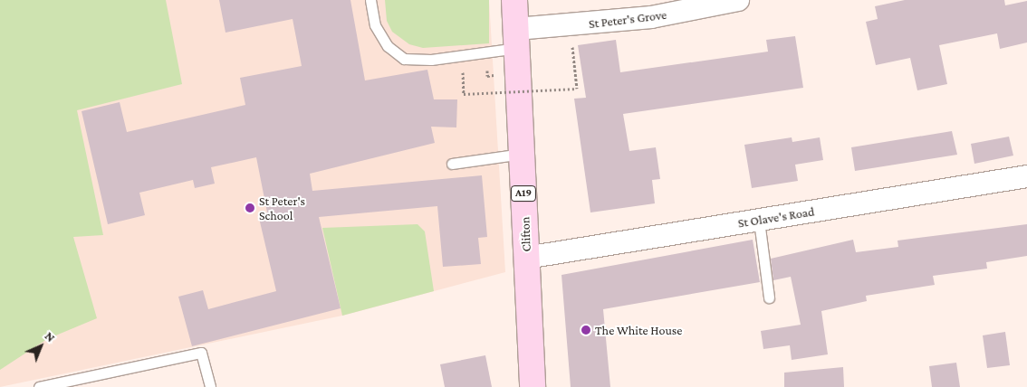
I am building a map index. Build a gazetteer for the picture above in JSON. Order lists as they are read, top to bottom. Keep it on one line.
{"streets":{"main road":["A19","Clifton"],"street":["St Peter's Grove","St Olave's Road"]},"crossings":[["St Peter's Grove","Clifton"],["St Olave's Road","Clifton"]],"places":["St Peter's School","The White House"],"north":"top right"}
